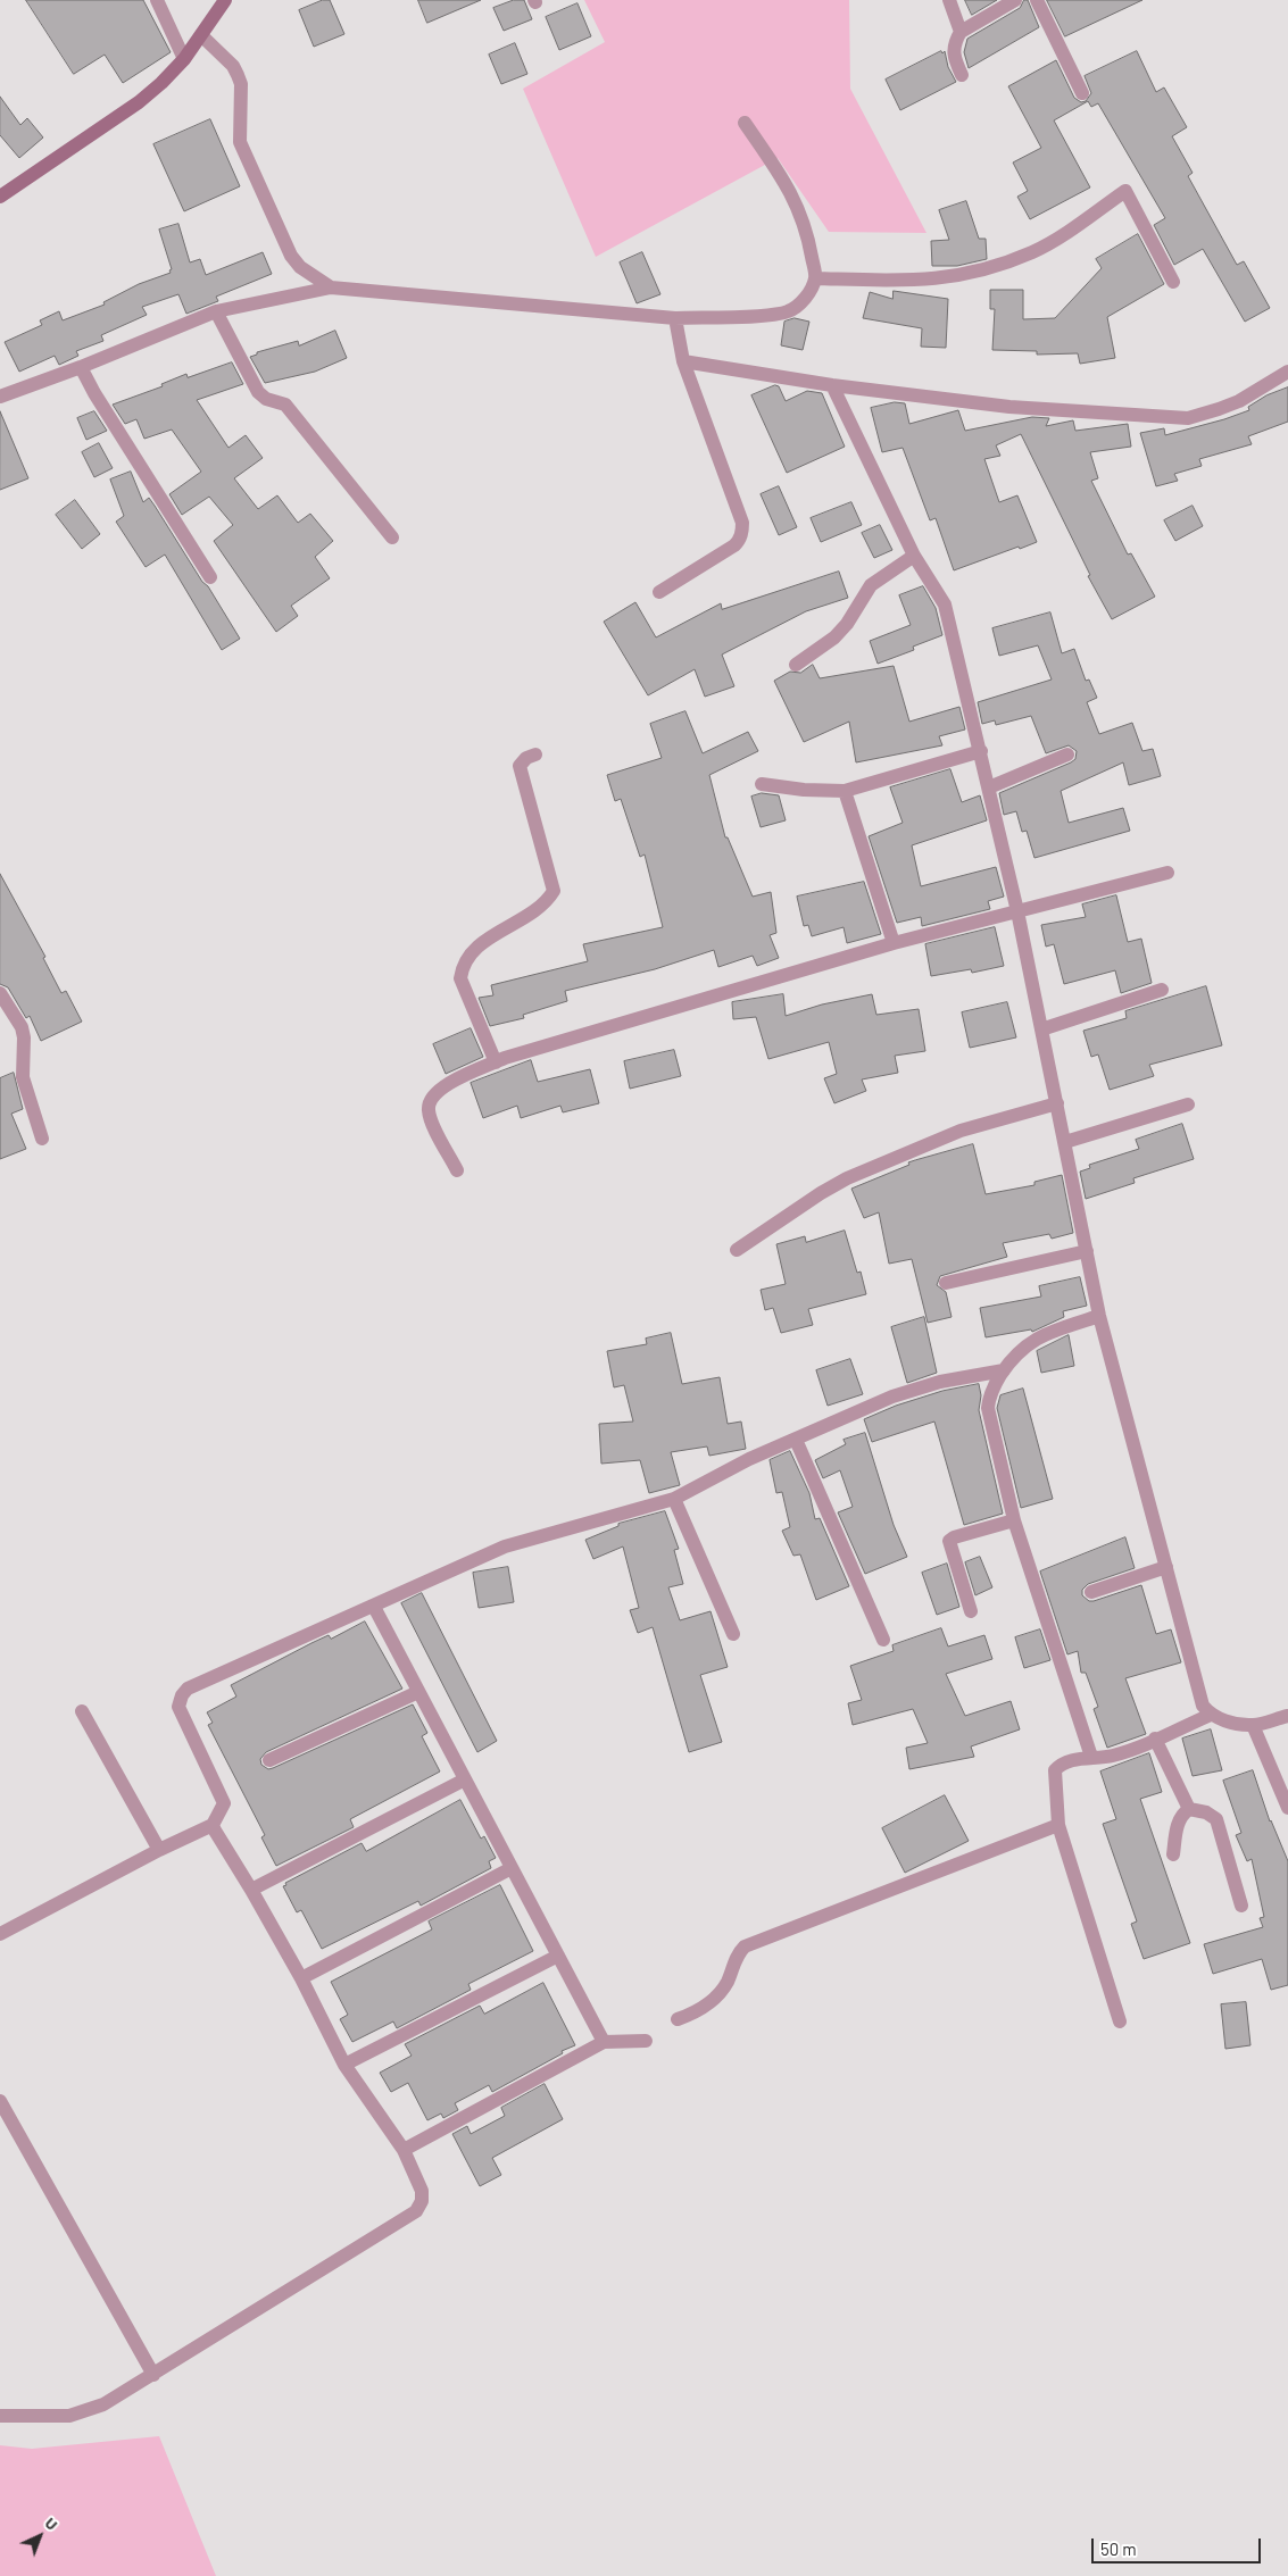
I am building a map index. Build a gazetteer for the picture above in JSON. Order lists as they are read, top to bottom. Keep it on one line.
{"scale_bar":"50 m","north":"top right"}
